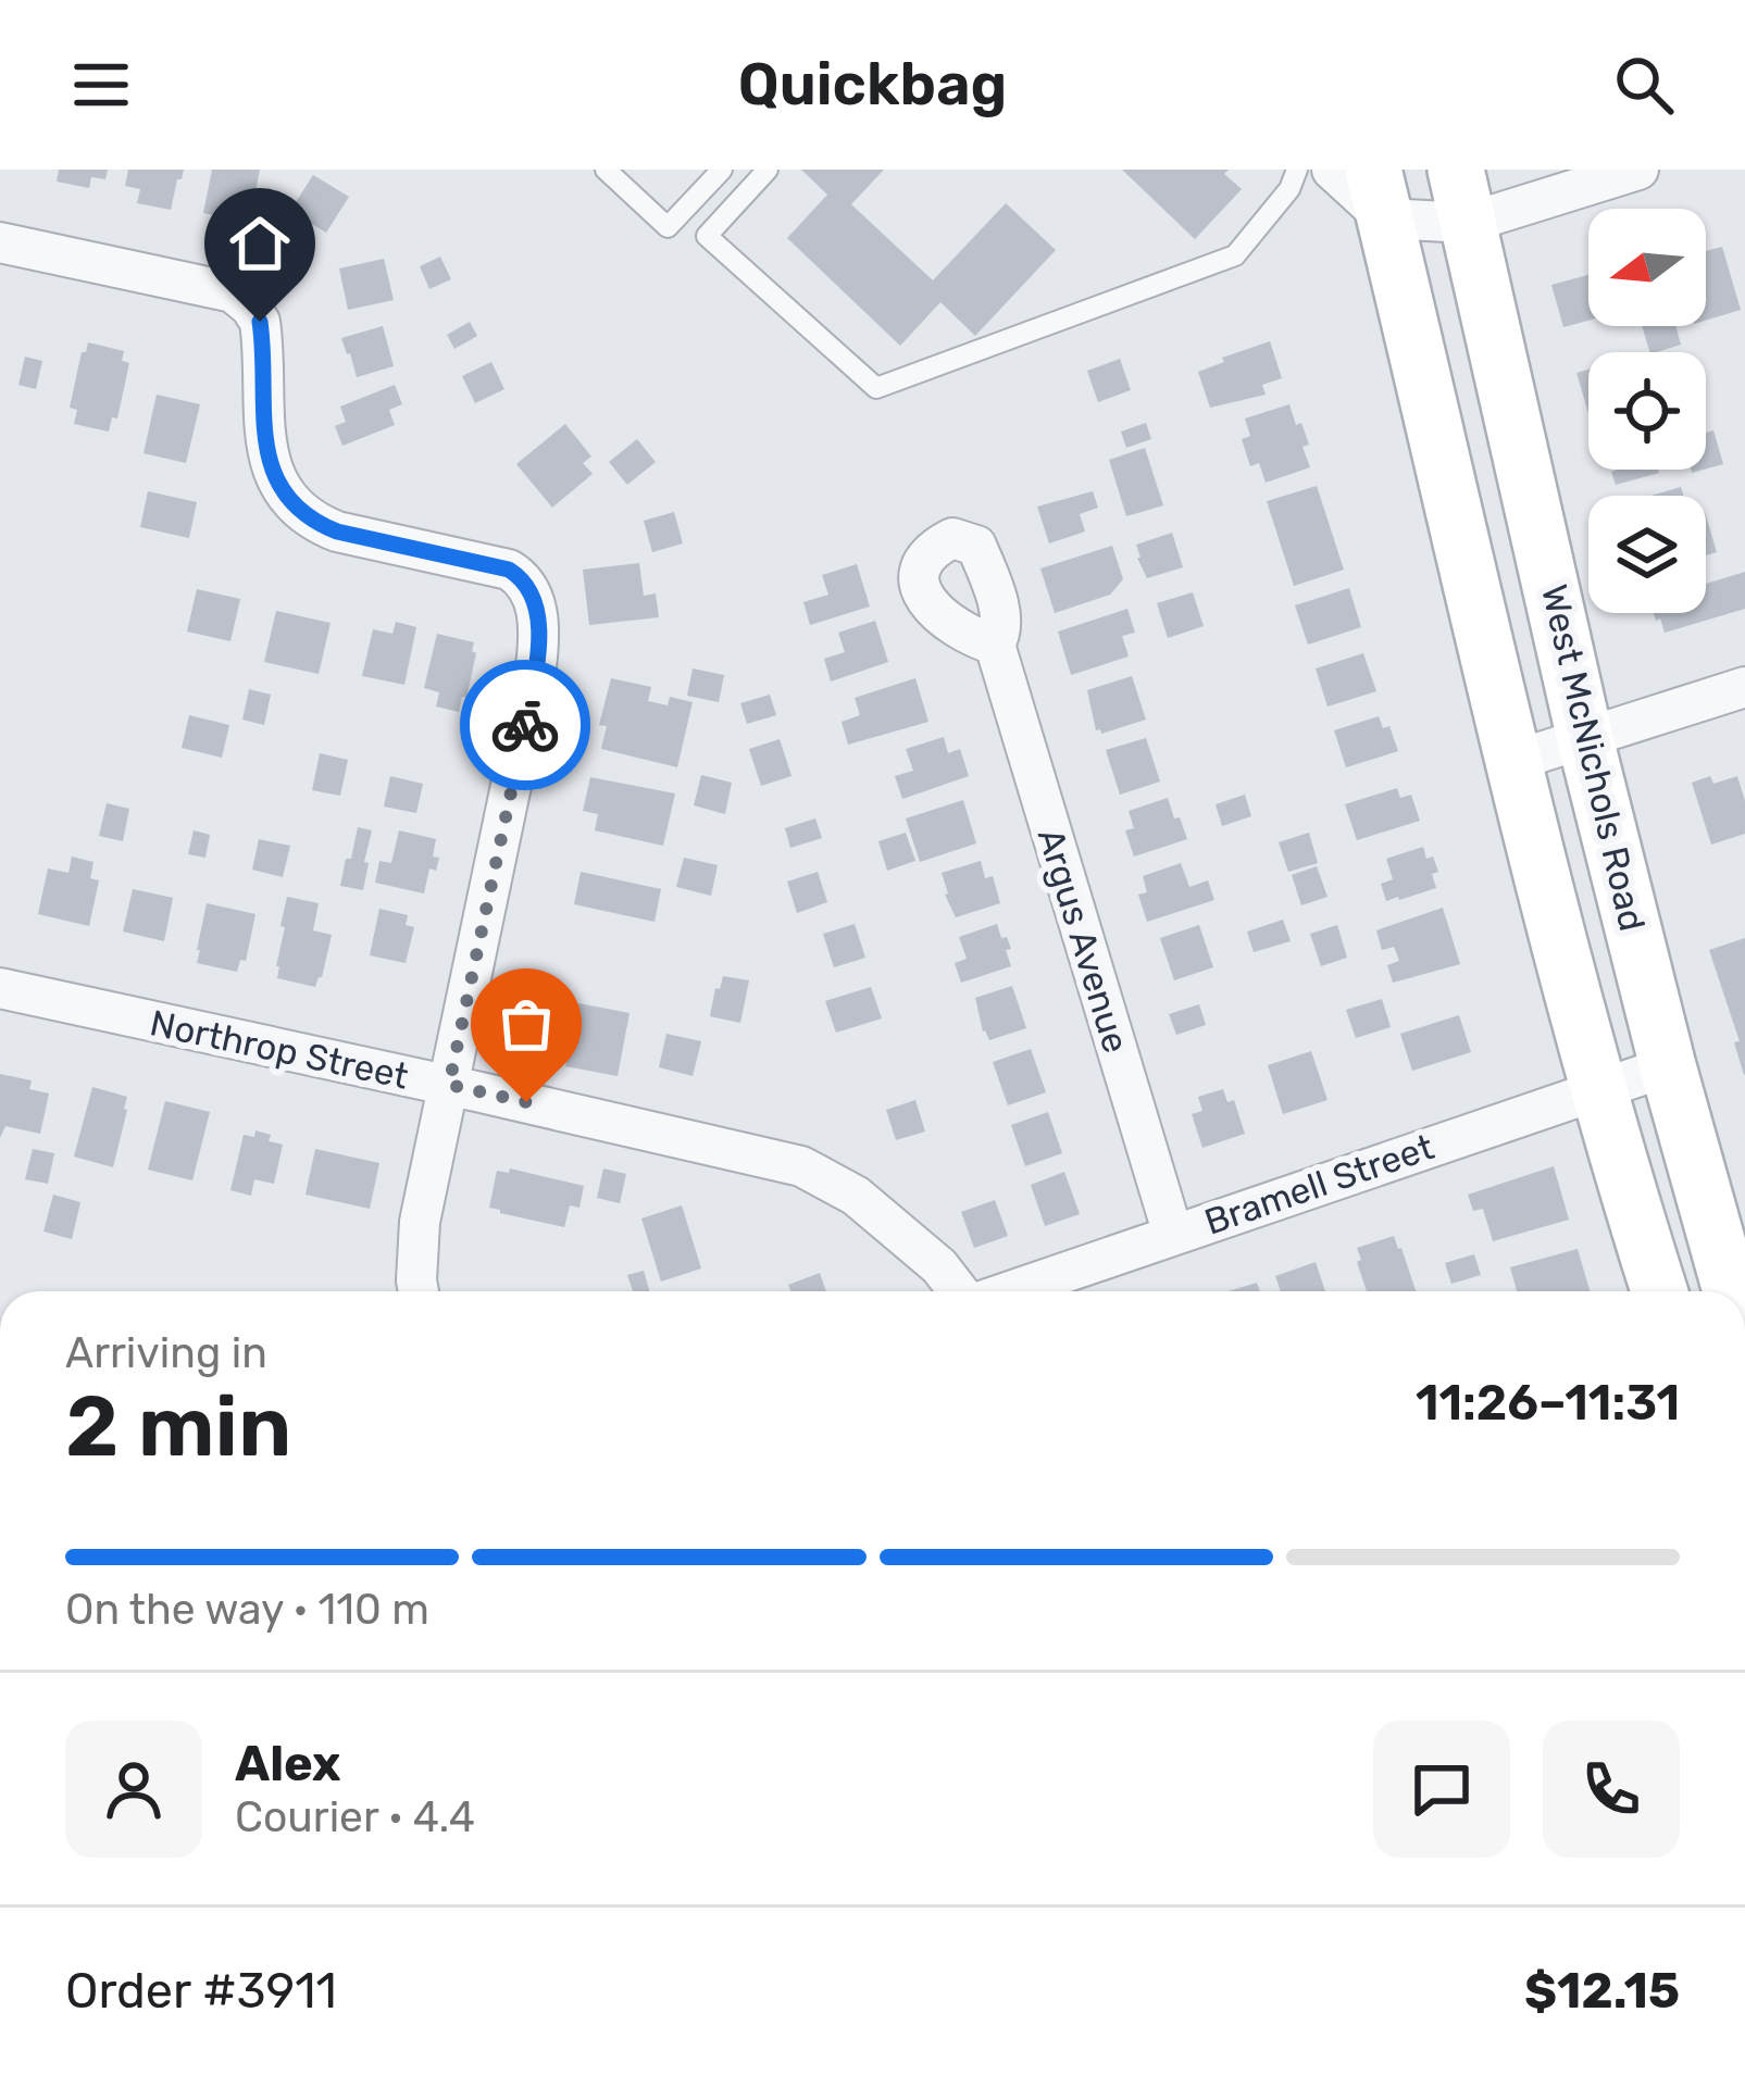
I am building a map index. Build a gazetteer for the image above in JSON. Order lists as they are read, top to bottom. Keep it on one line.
{"streets":{"main road":["West McNichols Road"],"street":["Argus Avenue","Northrop Street","Bramell Street"]},"crossings":[["West McNichols Road","Bramell Street"],["Argus Avenue","Bramell Street"]],"north":"left","page":{"header":"Quickbag","heading":["2 min","Arriving in","11:26–11:31"],"panel":["Alex","Courier · 4.4","Order #3911","$12.15"],"bar":"On the way · 110 m"}}
